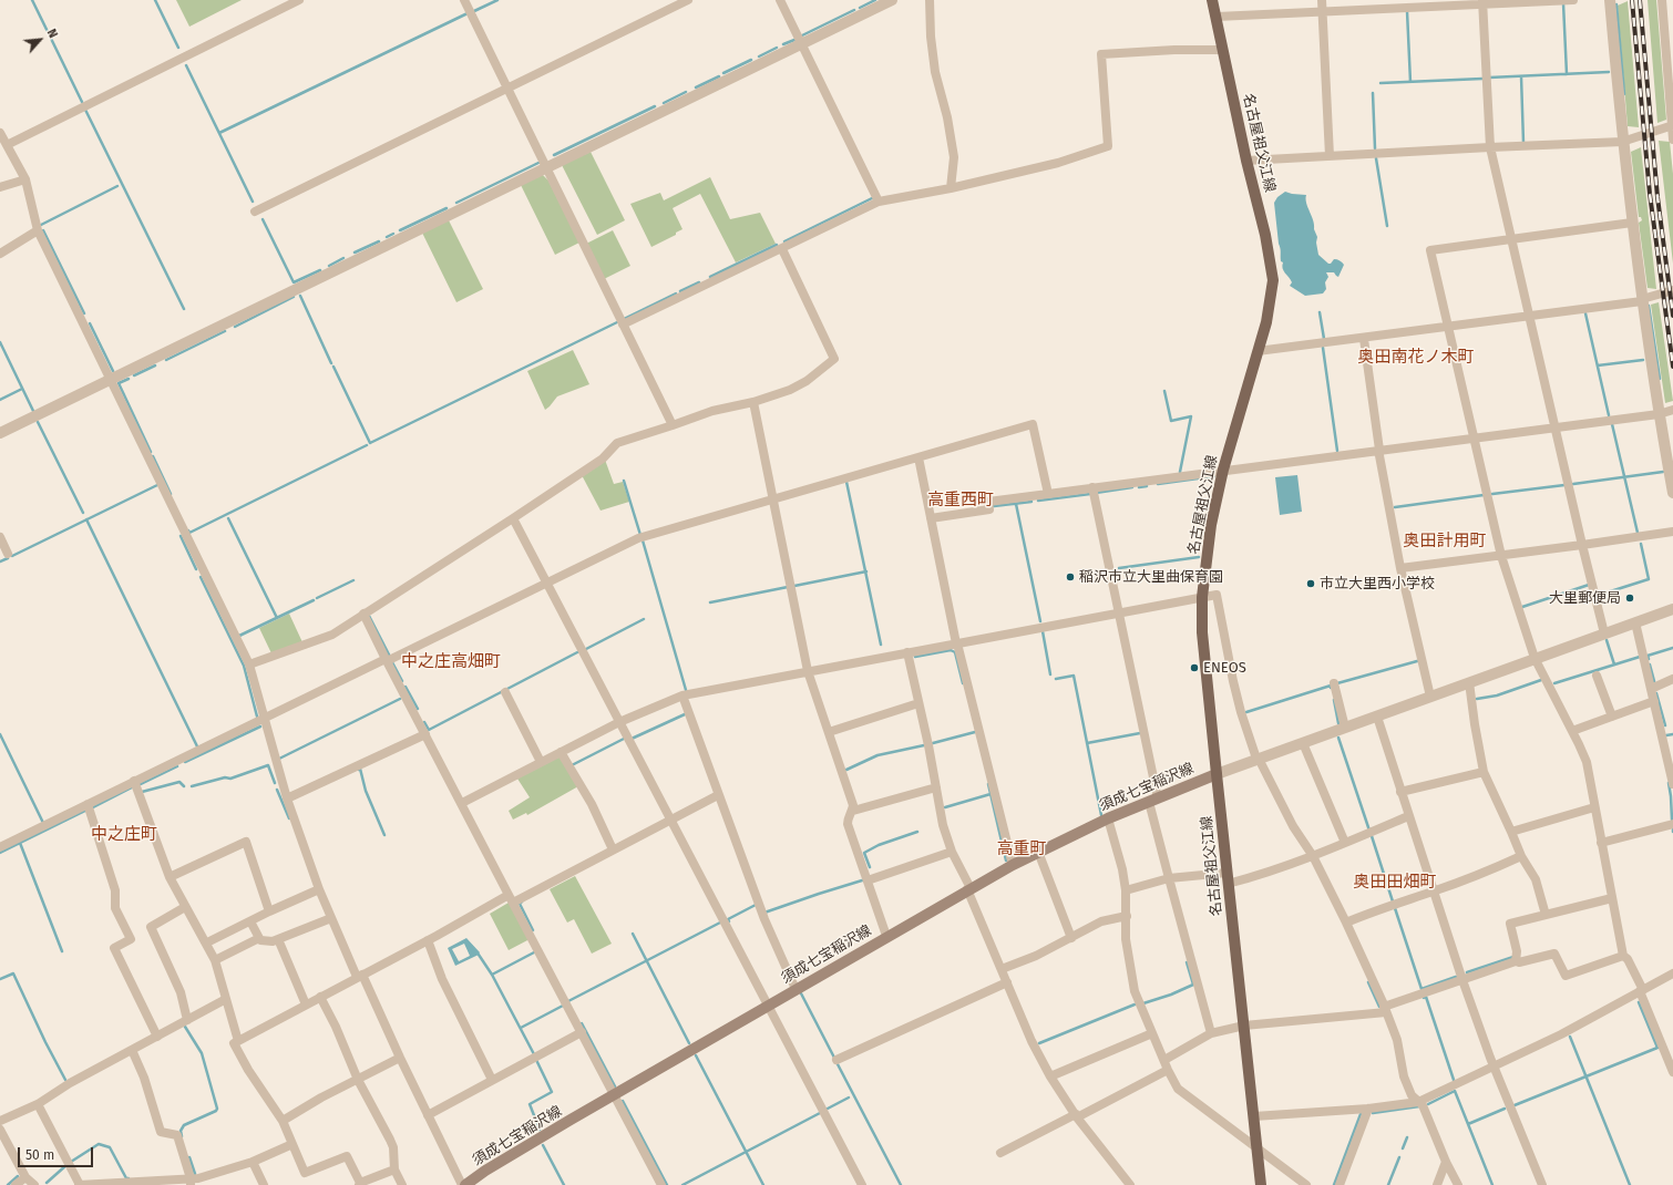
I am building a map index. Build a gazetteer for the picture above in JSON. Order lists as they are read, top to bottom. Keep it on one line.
{"streets":{"main road":["名古屋祖父江線","須成七宝稲沢線"]},"crossings":[["名古屋祖父江線","須成七宝稲沢線"]],"districts":["奥田南花ノ木町","高重西町","奥田計用町","中之庄高畑町","中之庄町","高重町","奥田田畑町"],"places":["稲沢市立大里曲保育園","市立大里西小学校","大里郵便局","ENEOS"],"scale_bar":"50 m","north":"top right"}
